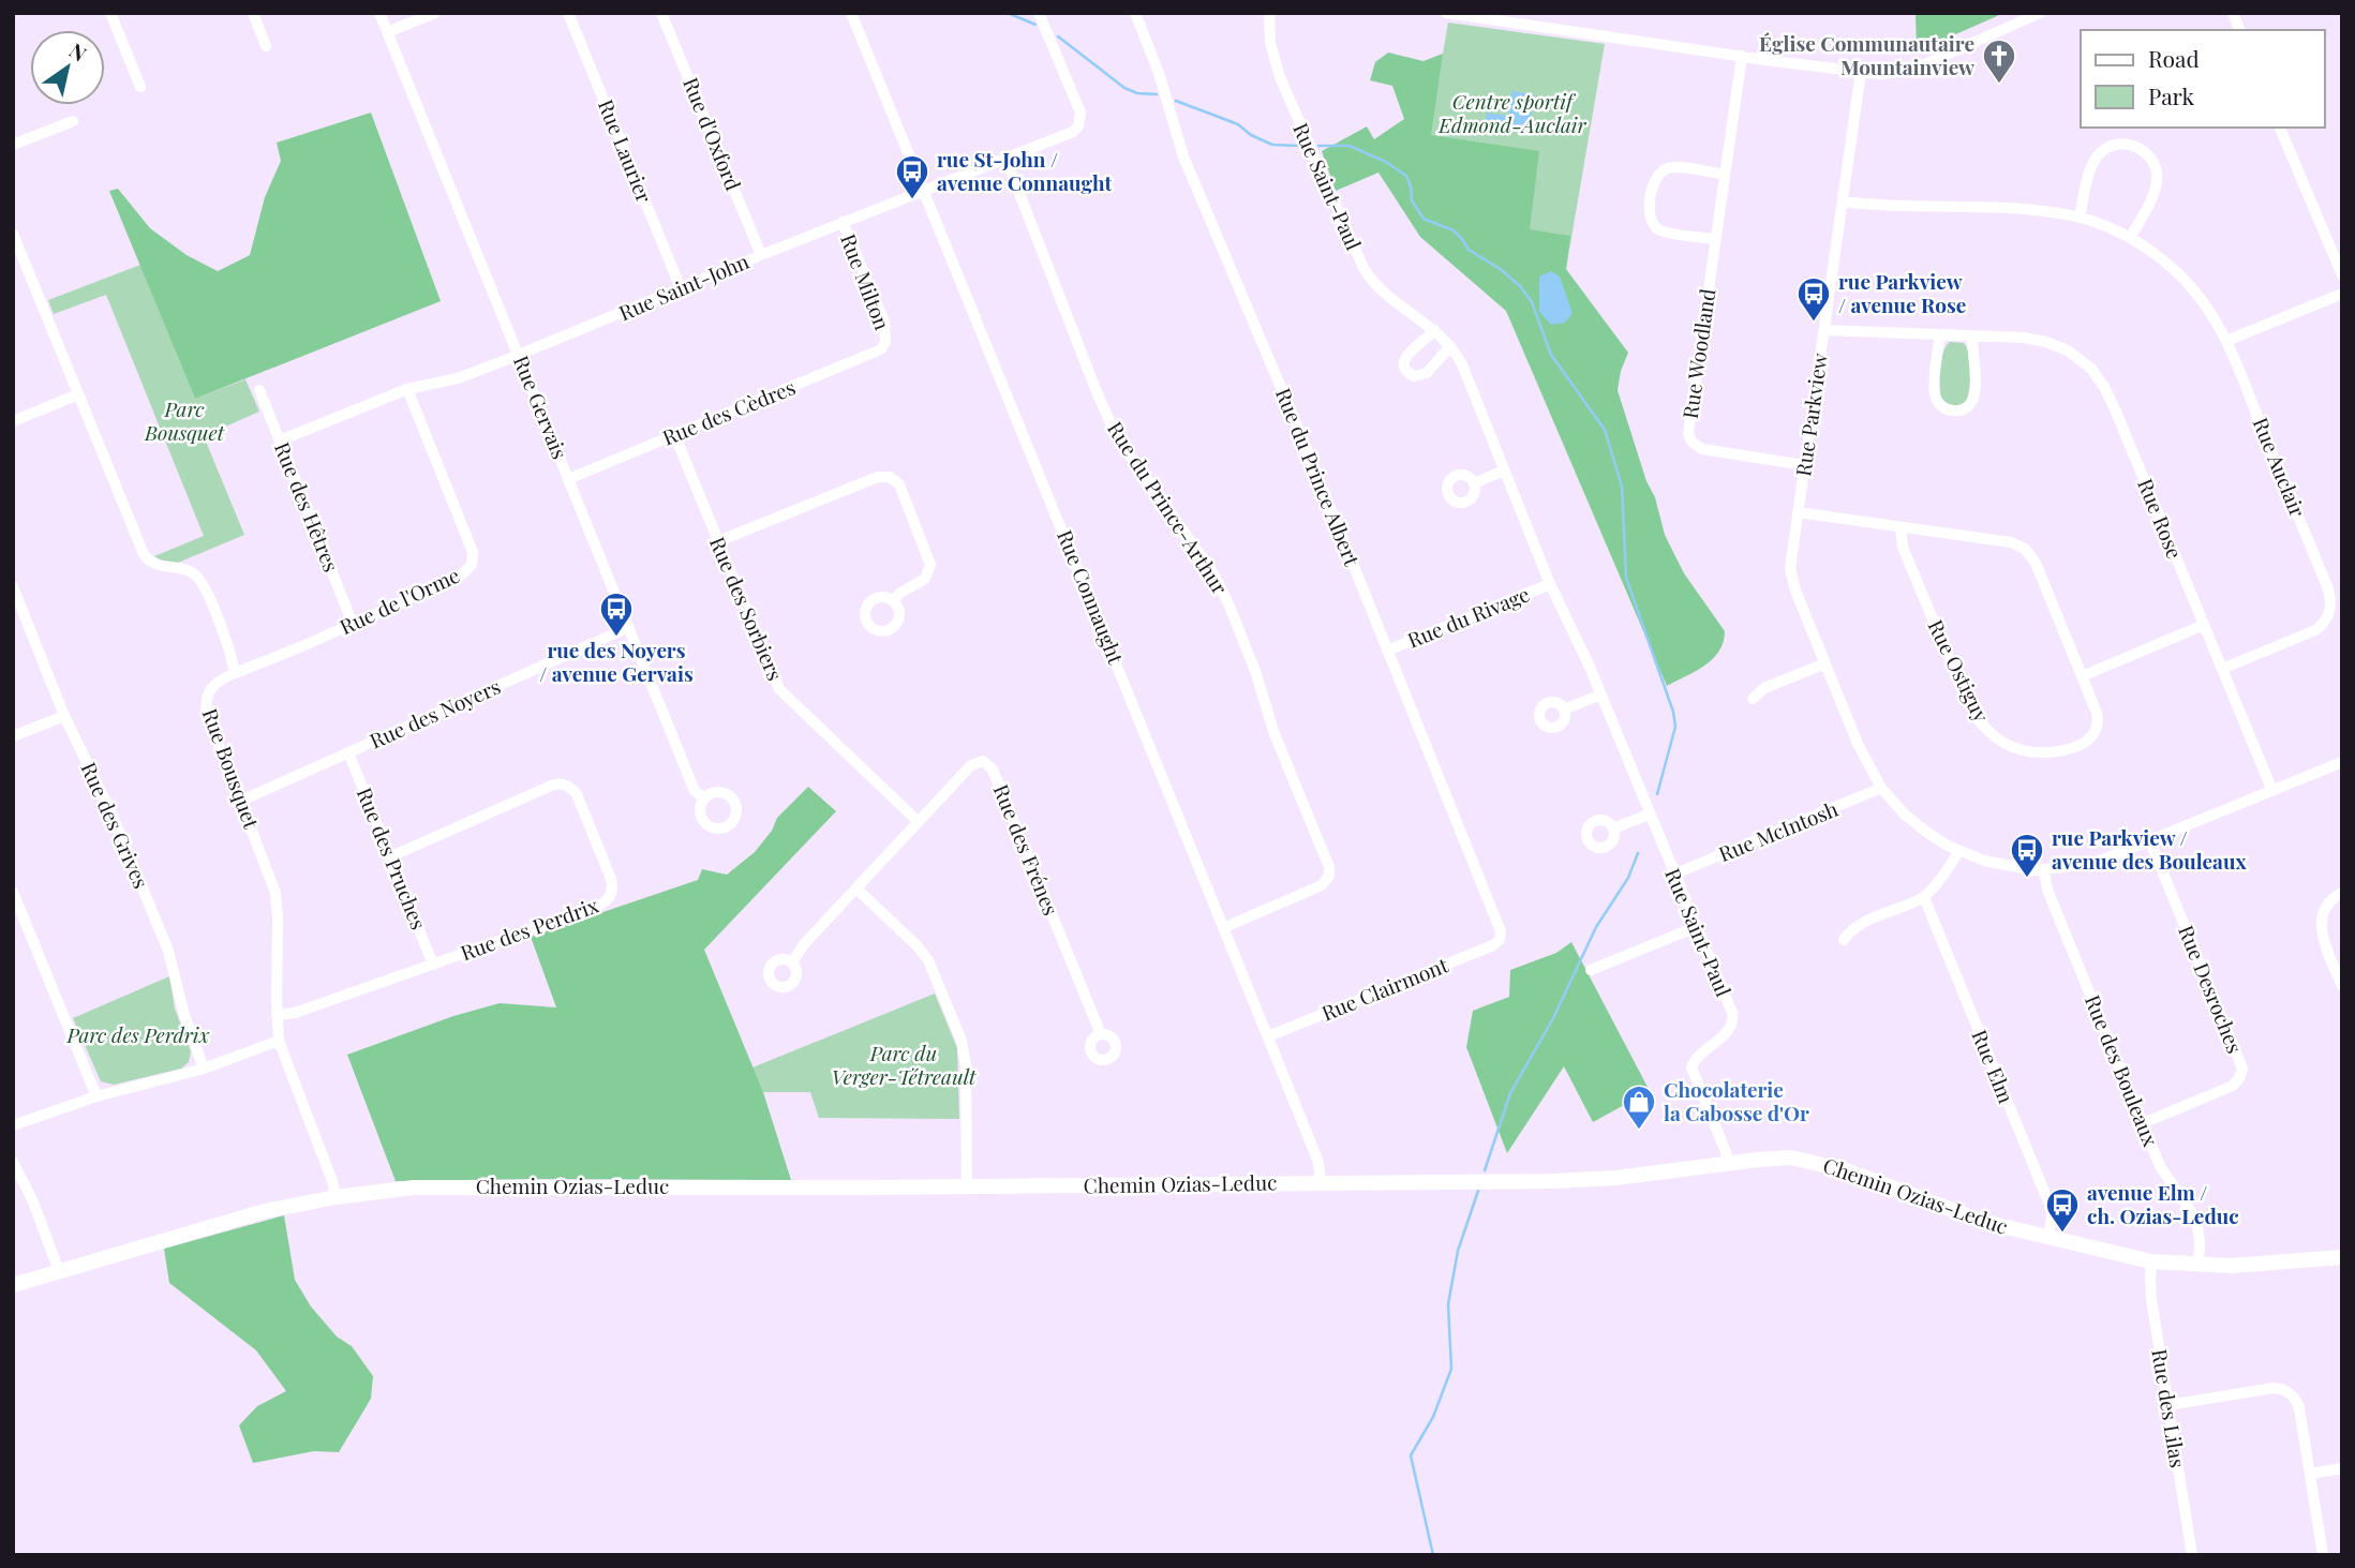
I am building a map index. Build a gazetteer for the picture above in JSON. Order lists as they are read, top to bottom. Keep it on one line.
{"streets":{"street":["Rue d'Oxford","Rue Laurier","Rue Saint-Paul","Rue Milton","Rue Saint-John","Rue Woodland","Rue Gervais","Rue des Cèdres","Rue Parkview","Rue Auclair","Rue du Prince Albert","Rue des Hêtres","Rue du Prince-Arthur","Rue Rose","Rue Connaught","Rue de l'Orme","Rue des Sorbiers","Rue du Rivage","Rue Ostiguy","Rue des Noyers","Rue Bousquet","Rue des Grives","Rue McIntosh","Rue des Frénes","Rue des Pruches","Rue des Perdrix","Rue Clairmont","Rue Desroches","Rue Elm","Rue des Bouleaux","Chemin Ozias-Leduc","Rue des Lilas"]},"crossings":[["Rue d'Oxford","Rue Saint-John"],["Rue Laurier","Rue Saint-John"],["Rue Saint-Paul","Rue du Rivage"],["Rue Saint-Paul","Rue McIntosh"],["Rue Saint-Paul","Chemin Ozias-Leduc"],["Rue Milton","Rue Saint-John"],["Rue Milton","Rue des Cèdres"],["Rue Saint-John","Rue Gervais"],["Rue Saint-John","Rue des Hêtres"],["Rue Saint-John","Rue du Prince-Arthur"],["Rue Saint-John","Rue Connaught"],["Rue Saint-John","Rue de l'Orme"],["Rue Woodland","Rue Parkview"],["Rue Gervais","Rue des Cèdres"],["Rue Gervais","Rue des Noyers"],["Rue des Cèdres","Rue des Sorbiers"],["Rue Parkview","Rue Auclair"],["Rue Parkview","Rue Rose"],["Rue Parkview","Rue Ostiguy"],["Rue Parkview","Rue McIntosh"],["Rue Parkview","Rue Desroches"],["Rue Parkview","Rue des Bouleaux"],["Rue Auclair","Rue Rose"],["Rue du Prince Albert","Rue du Rivage"],["Rue du Prince Albert","Rue Clairmont"],["Rue des Hêtres","Rue de l'Orme"],["Rue du Prince-Arthur","Rue Connaught"],["Rue Connaught","Rue Clairmont"],["Rue Connaught","Chemin Ozias-Leduc"],["Rue de l'Orme","Rue Bousquet"],["Rue des Sorbiers","Rue des Frénes"],["Rue des Noyers","Rue Bousquet"],["Rue des Noyers","Rue des Pruches"],["Rue Bousquet","Rue des Perdrix"],["Rue Bousquet","Chemin Ozias-Leduc"],["Rue des Pruches","Rue des Perdrix"],["Rue Desroches","Rue des Bouleaux"],["Rue Elm","Chemin Ozias-Leduc"],["Rue des Bouleaux","Chemin Ozias-Leduc"],["Chemin Ozias-Leduc","Rue des Lilas"]],"parks":["Centre sportif Edmond-Auclair","Parc Bousquet","Parc des Perdrix","Parc du Verger-Tétreault"],"places":{"church":["Église Communautaire Mountainview"],"bus stop":["rue St-John / avenue Connaught","rue Parkview / avenue Rose","rue des Noyers / avenue Gervais","rue Parkview / avenue des Bouleaux","avenue Elm / ch. Ozias-Leduc"],"shop":["Chocolaterie la Cabosse d'Or"]},"legend":["Road","Park"],"north":"top right"}
